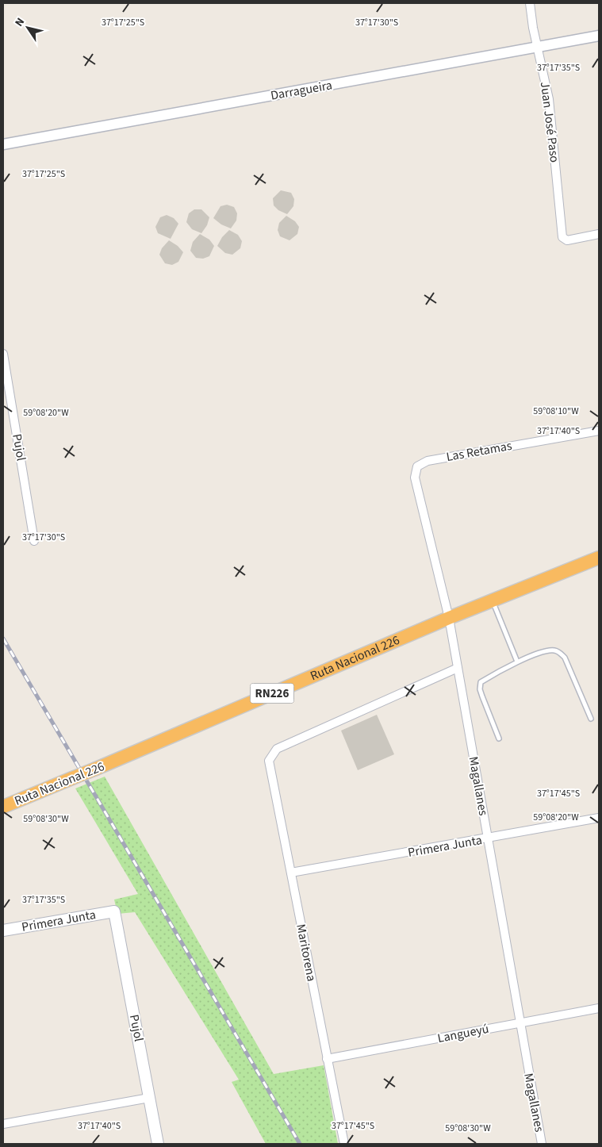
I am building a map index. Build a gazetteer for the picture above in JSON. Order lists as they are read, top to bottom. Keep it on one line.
{"streets":{"highway":["Ruta Nacional 226","RN226"],"main road":["Pujol","Primera Junta"],"street":["Darragueira","Juan José Paso","Las Retamas","Magallanes","Maritorena","Langueyú"]},"crossings":[["Darragueira","Juan José Paso"],["Pujol","Primera Junta"],["Las Retamas","Magallanes"],["Ruta Nacional 226","Magallanes"],["Magallanes","Primera Junta"],["Magallanes","Maritorena"],["Magallanes","Langueyú"],["Primera Junta","Maritorena"],["Maritorena","Langueyú"]],"north":"top left","coordinates":["37°17'25\"S","37°17'30\"S","37°17'35\"S","59°08'10\"W","59°08'20\"W","37°17'40\"S","37°17'45\"S","59°08'30\"W"]}
